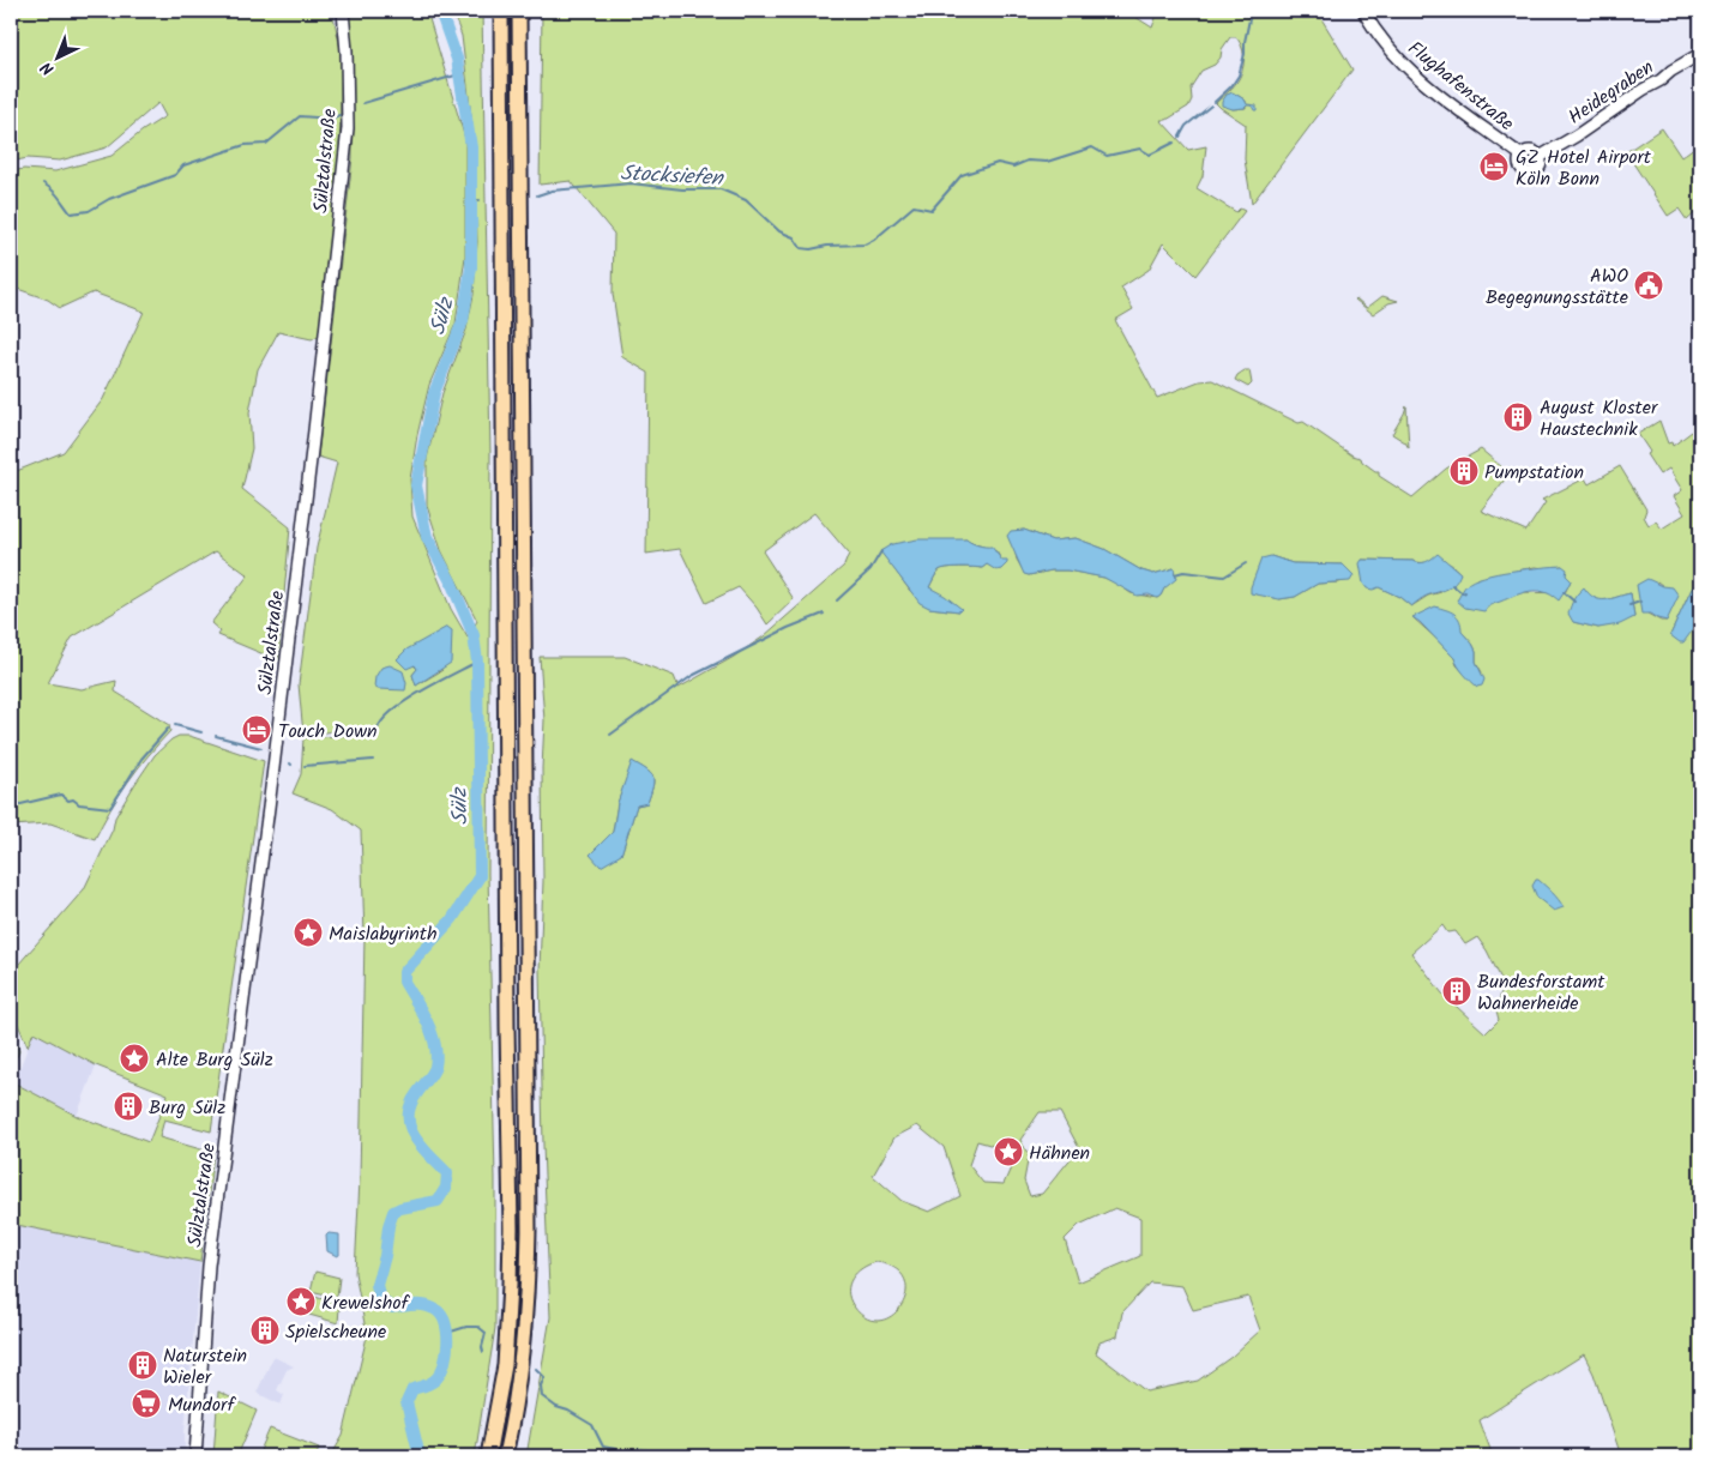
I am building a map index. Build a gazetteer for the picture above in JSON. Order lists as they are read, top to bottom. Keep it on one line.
{"streets":{"main road":["Flughafenstraße","Heidegraben","Sülztalstraße"]},"crossings":[["Flughafenstraße","Heidegraben"]],"water":["Stocksiefen","Sülz"],"places":{"hotel":["GZ Hotel Airport Köln Bonn","Touch Down"],"public building":["AWO Begegnungsstätte"],"building":["August Kloster Haustechnik","Pumpstation","Bundesforstamt Wahnerheide","Burg Sülz","Spielscheune","Naturstein Wieler"],"place":["Maislabyrinth","Alte Burg Sülz","Hähnen","Krewelshof"],"supermarket":["Mundorf"]},"north":"bottom left"}
